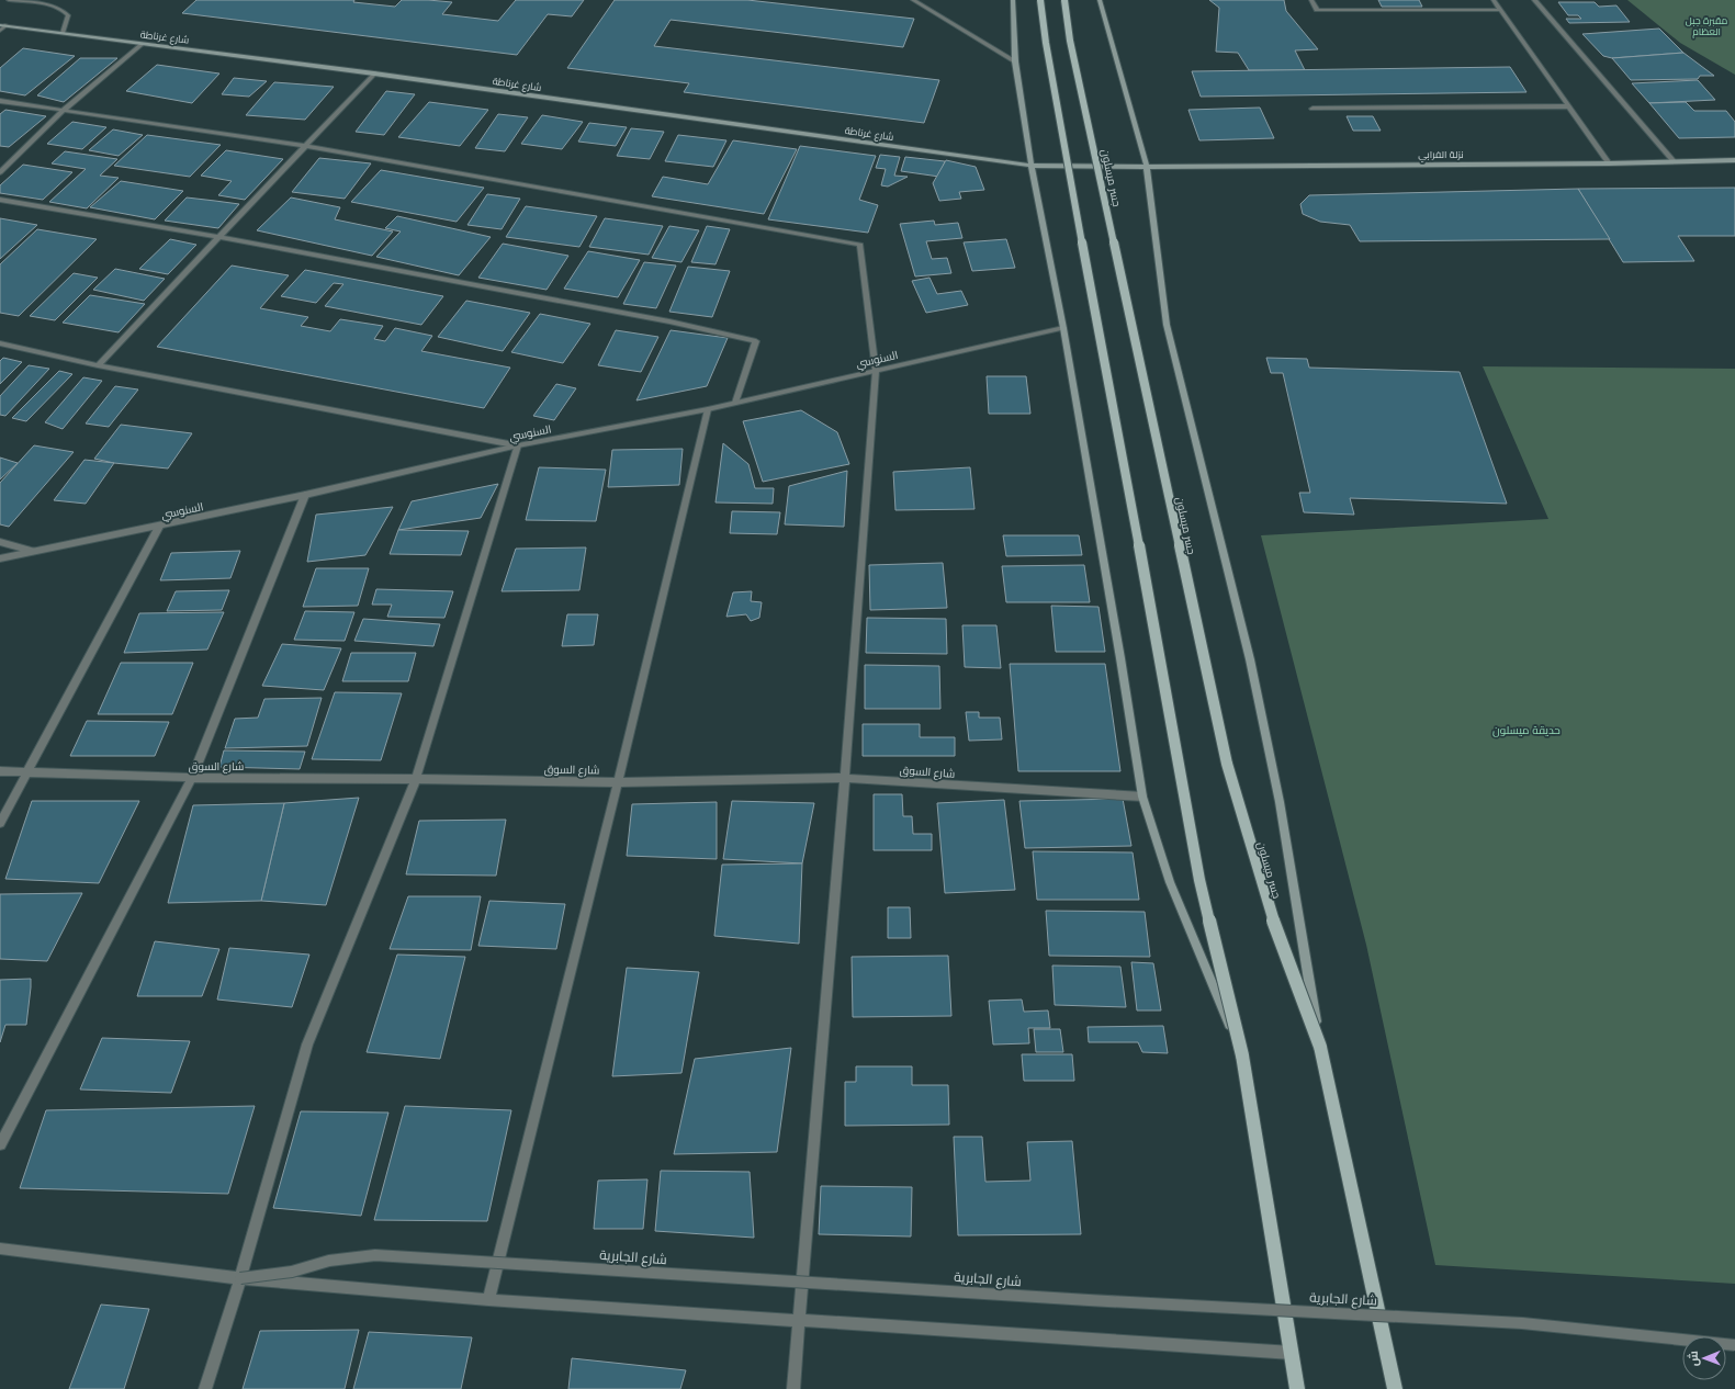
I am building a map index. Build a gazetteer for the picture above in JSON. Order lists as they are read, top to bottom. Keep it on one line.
{"streets":{"main road":["شارع غرناطة","نزلة الفرابي","جسر ميسلون"],"street":["السنوسي","شارع السوق","شارع الجابرية"]},"crossings":[["شارع غرناطة","نزلة الفرابي"]],"parks":["مقبرة جبل العظام","حديقة ميسلون"],"north":"left"}
